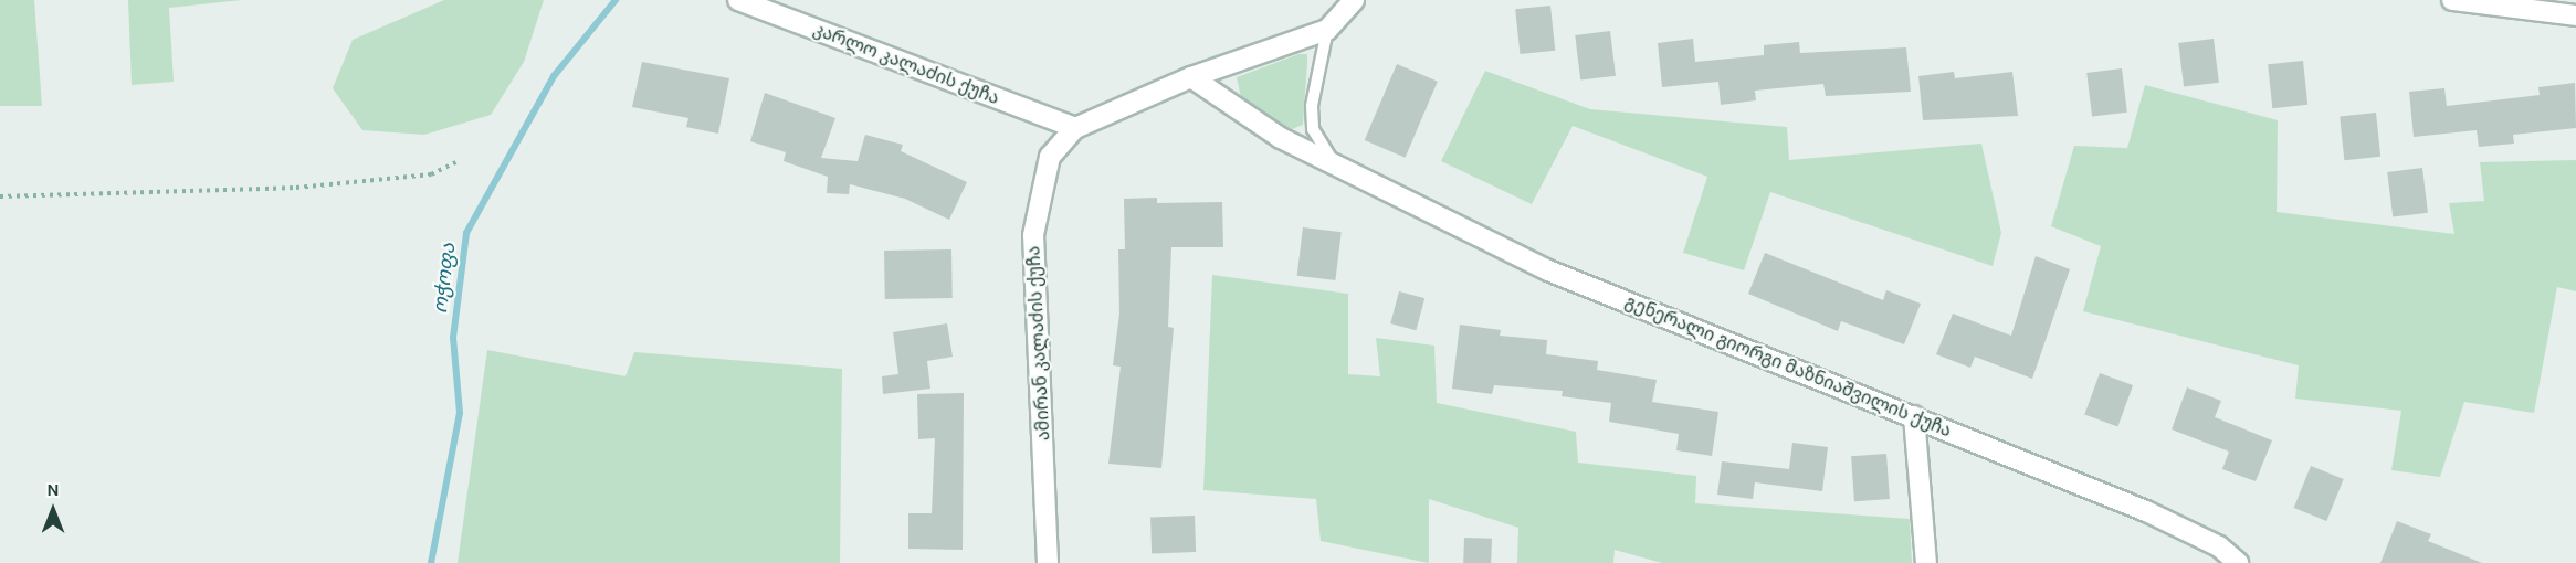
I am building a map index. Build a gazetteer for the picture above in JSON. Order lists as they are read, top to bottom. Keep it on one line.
{"streets":{"street":["კარლო კალაძის ქუჩა","ამირან კალაძის ქუჩა","გენერალი გიორგი მაზნიაშვილის ქუჩა"]},"crossings":[["კარლო კალაძის ქუჩა","ამირან კალაძის ქუჩა"],["ამირან კალაძის ქუჩა","გენერალი გიორგი მაზნიაშვილის ქუჩა"]],"water":["ოჭოფა"],"north":"top"}
